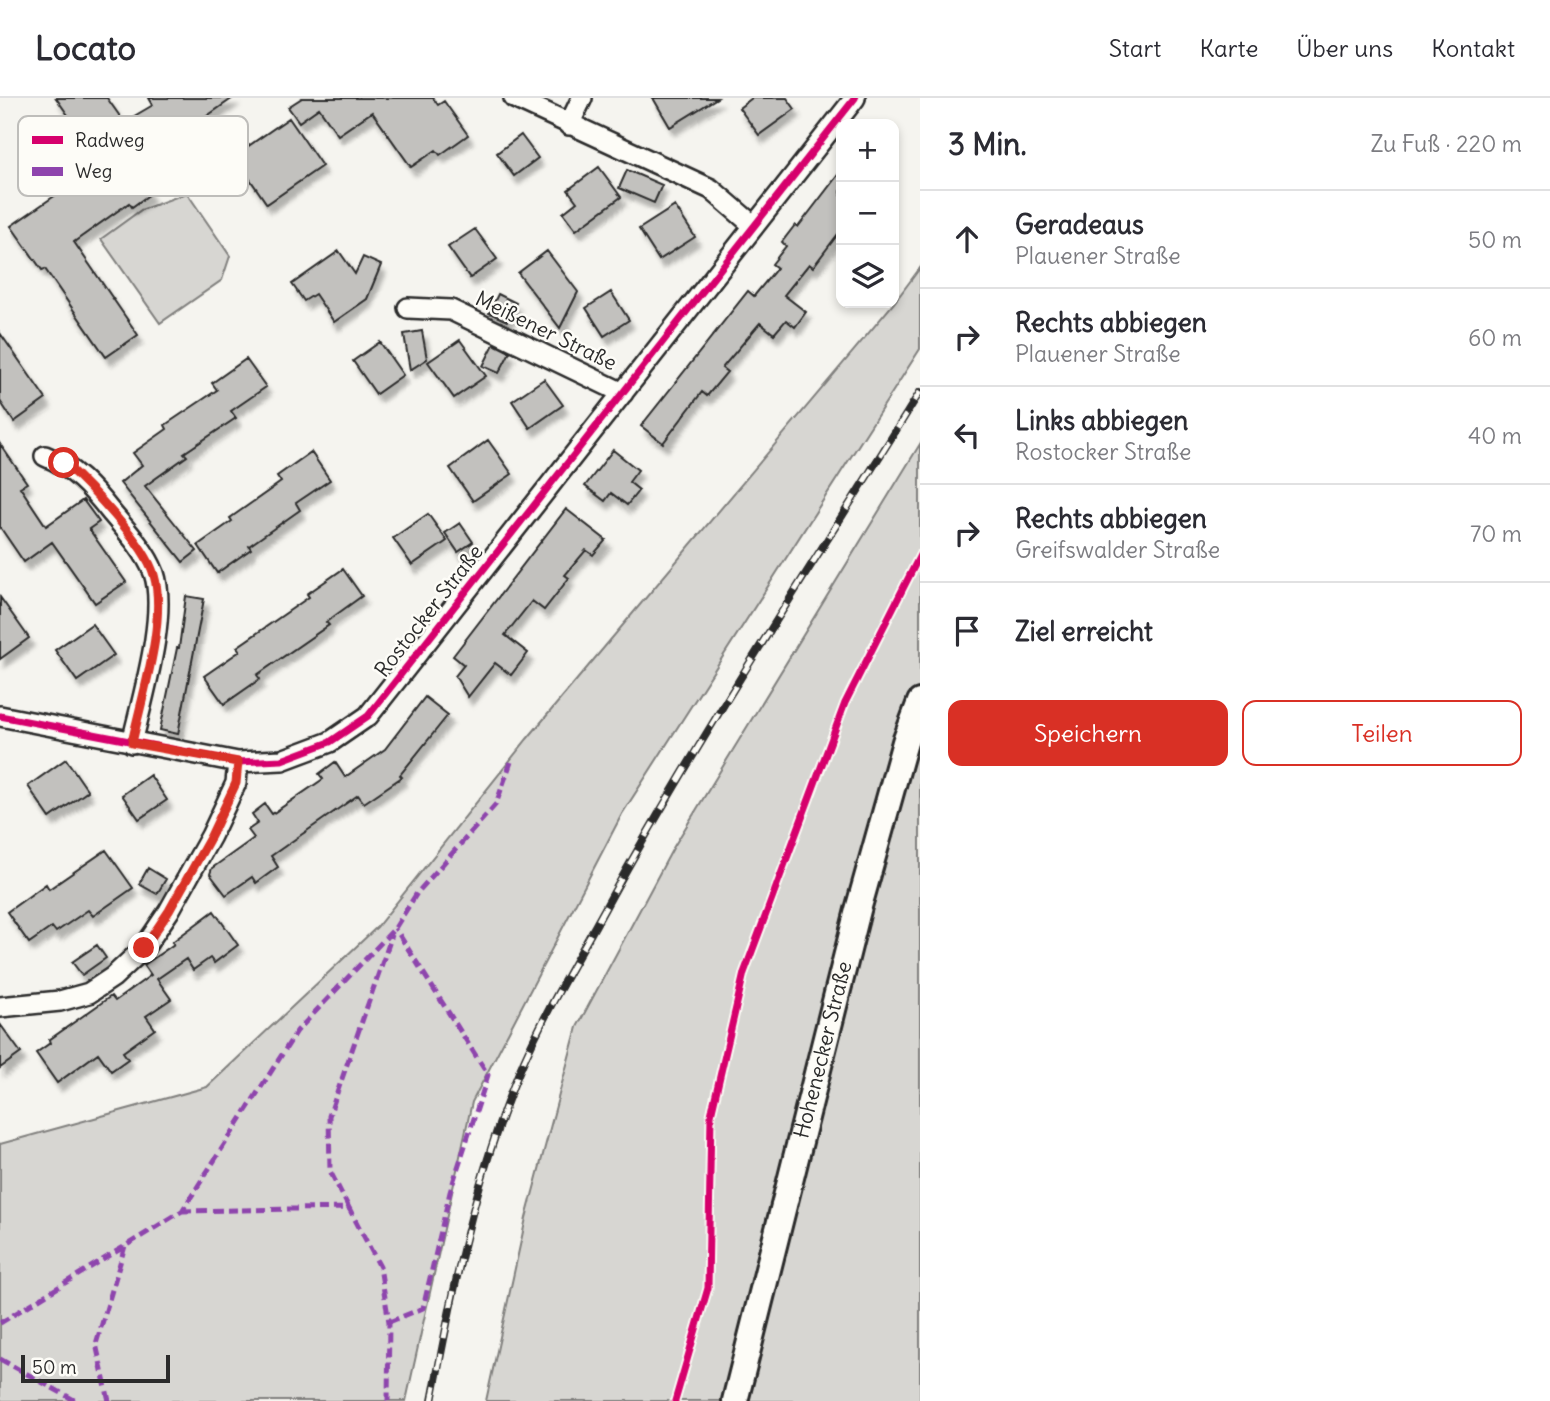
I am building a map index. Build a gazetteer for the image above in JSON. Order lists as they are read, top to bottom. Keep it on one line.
{"streets":{"street":["Meißener Straße","Rostocker Straße","Hohenecker Straße"]},"crossings":[["Meißener Straße","Rostocker Straße"]],"legend":["Radweg","Weg"],"scale_bar":"50 m","page":{"header":"Locato","nav":["Start","Karte","Über uns","Kontakt"],"heading":["3 Min.","Zu Fuß · 220 m"],"map_buttons":["+","−"],"list":[["Geradeaus","Plauener Straße","50 m"],["Rechts abbiegen","Plauener Straße","60 m"],["Links abbiegen","Rostocker Straße","40 m"],["Rechts abbiegen","Greifswalder Straße","70 m"],"Ziel erreicht"],"buttons":["Speichern","Teilen"],"scale":"50 m"}}
